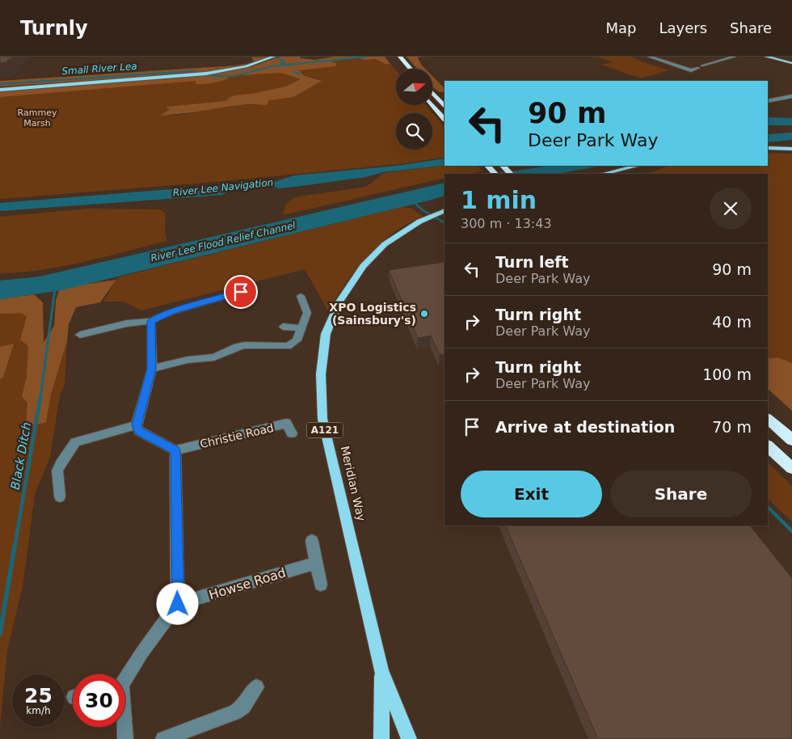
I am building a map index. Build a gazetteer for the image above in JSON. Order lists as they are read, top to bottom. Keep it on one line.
{"streets":{"main road":["A121","Meridian Way"],"street":["Christie Road","Howse Road"]},"water":["Small River Lea","River Lee Navigation","River Lee Flood Relief Channel","Black Ditch"],"parks":["Rammey Marsh"],"places":["XPO Logistics (Sainsbury's)"],"north":"right","page":{"header":"Turnly","nav":["Map","Layers","Share"],"turn":["90 m","Deer Park Way"],"heading":["1 min","300 m · 13:43"],"list":[{"name":"Turn left","note":"Deer Park Way","value":"90 m"},{"name":"Turn right","note":"Deer Park Way","value":"40 m"},{"name":"Turn right","note":"Deer Park Way","value":"100 m"},{"name":"Arrive at destination","value":"70 m"}],"buttons":["Exit","Share"],"speed":"25 km/h","limit":"30"}}
